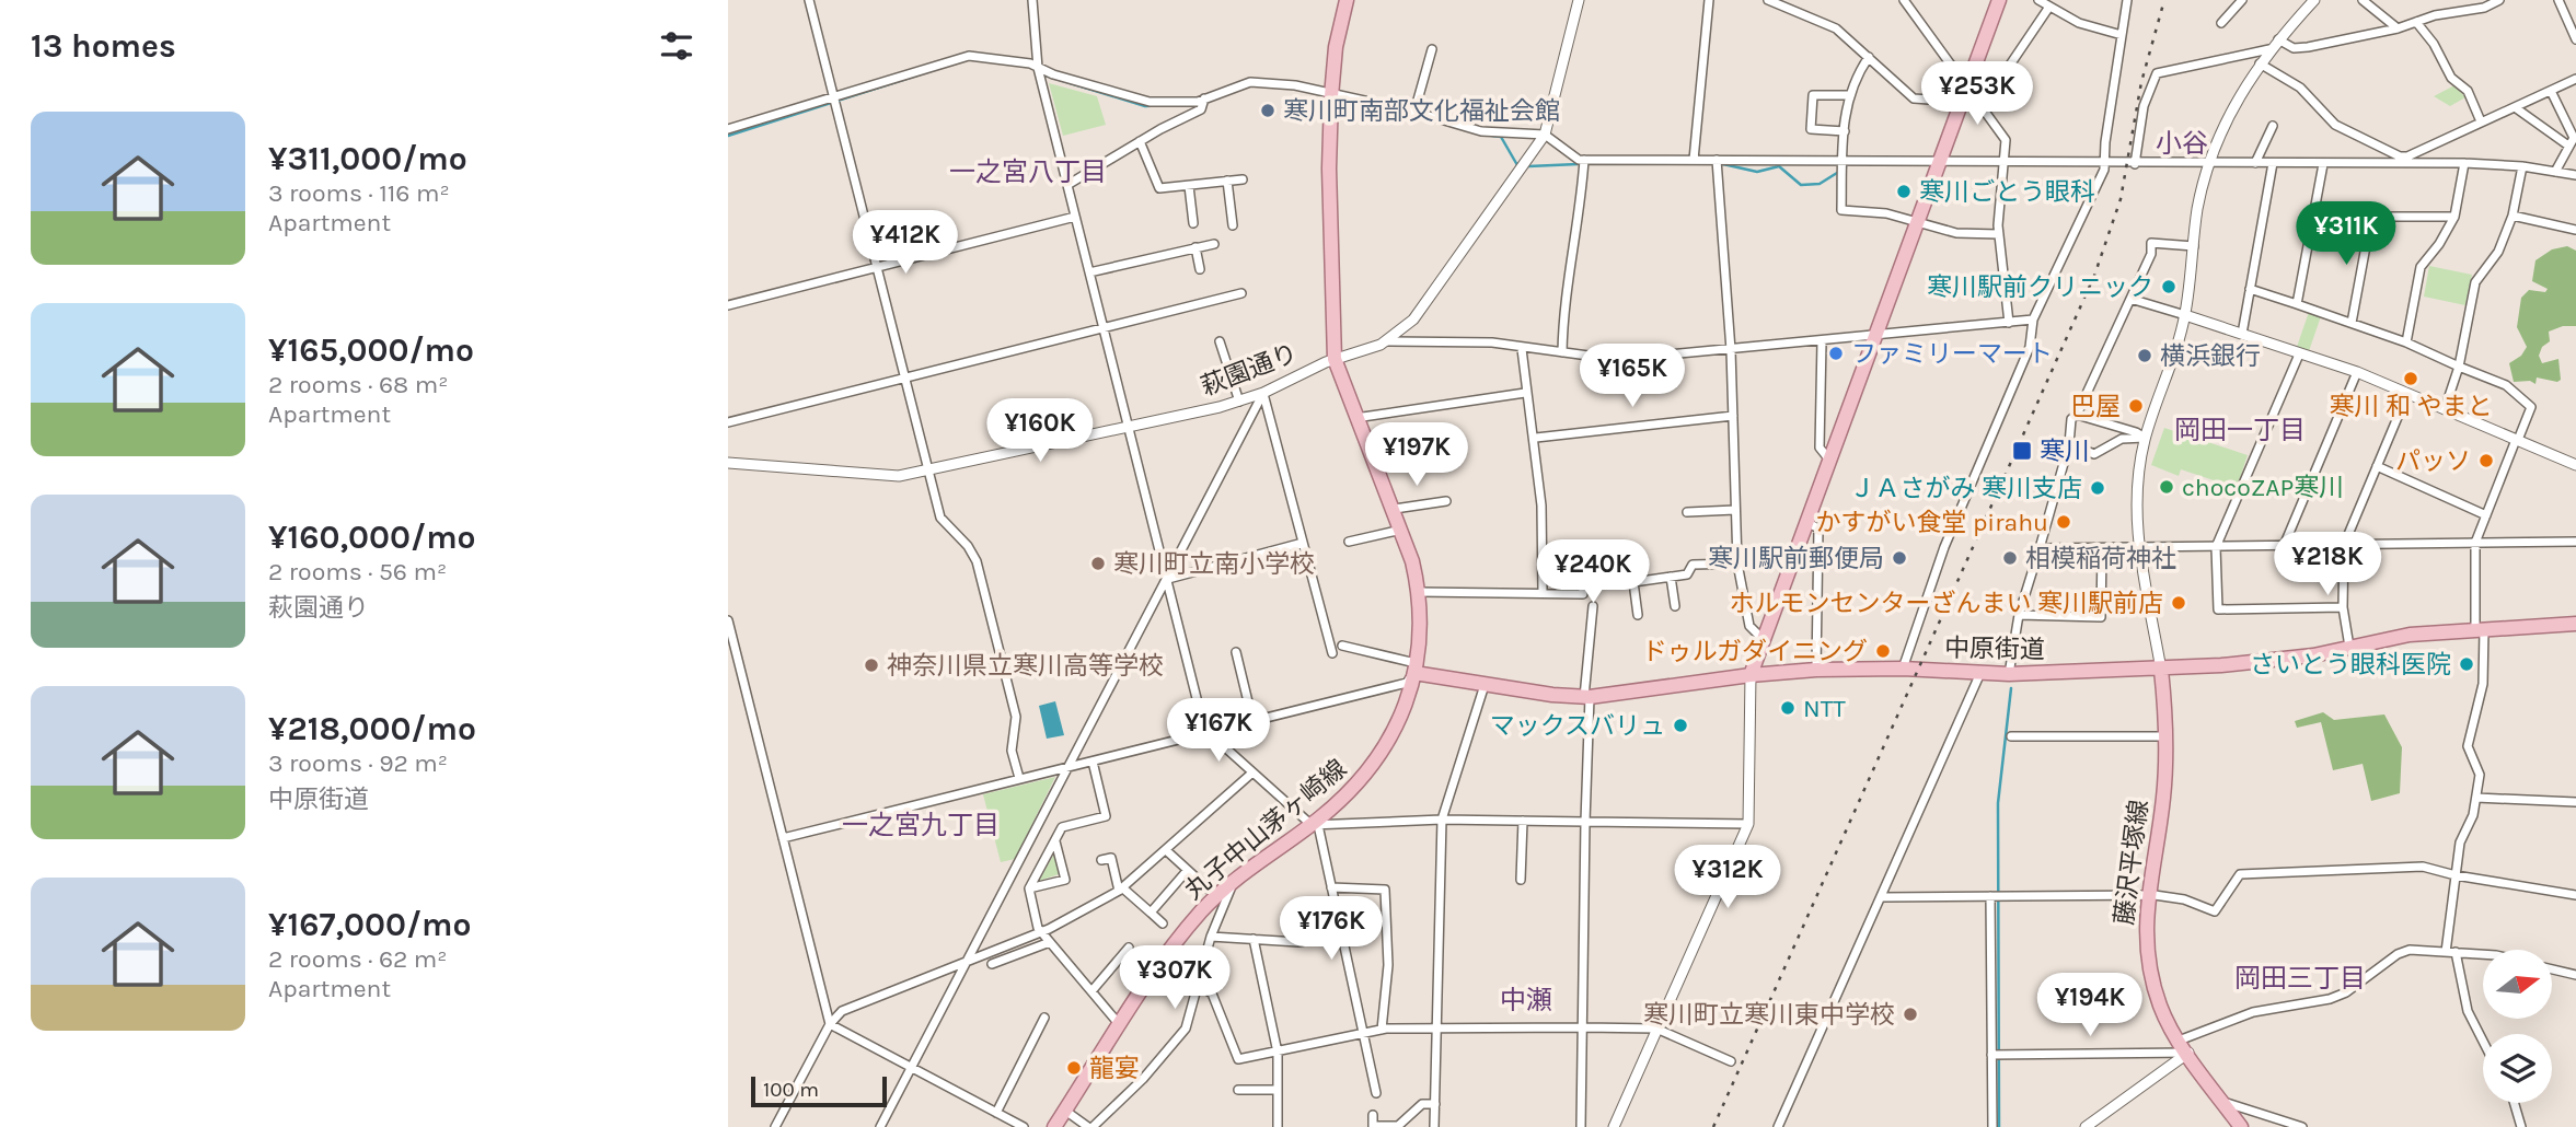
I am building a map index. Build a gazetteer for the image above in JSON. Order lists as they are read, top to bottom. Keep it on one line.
{"streets":{"main road":["中原街道","丸子中山茅ヶ崎線","藤沢平塚線"],"street":["萩園通り"]},"crossings":[["萩園通り","丸子中山茅ヶ崎線"],["中原街道","丸子中山茅ヶ崎線"],["中原街道","藤沢平塚線"]],"districts":["小谷","一之宮八丁目","岡田一丁目","一之宮九丁目","岡田三丁目","中瀬"],"places":{"other":["寒川町南部文化福祉会館","寒川ごとう眼科","寒川駅前クリニック","ファミリーマート","横浜銀行","寒川 和 やまと","巴屋","パッソ","chocoZAP寒川","ＪＡさがみ 寒川支店","かすがい食堂 pirahu","寒川駅前郵便局","相模稲荷神社","寒川町立南小学校","ホルモンセンターざんまい 寒川駅前店","ドゥルガダイニング","さいとう眼科医院","神奈川県立寒川高等学校","NTT","マックスバリュ","寒川町立寒川東中学校","龍宴"],"transit":["寒川"]},"scale_bar":"100 m","north":"right","page":{"heading":"13 homes","price":["¥253K","¥311K","¥412K","¥165K","¥160K","¥197K","¥218K","¥240K","¥167K","¥312K","¥176K","¥307K","¥194K"],"list":[{"name":"¥311,000/mo","note":"3 rooms · 116 m² · Apartment"},{"name":"¥165,000/mo","note":"2 rooms · 68 m² · Apartment"},{"name":"¥160,000/mo","note":"2 rooms · 56 m² · 萩園通り"},{"name":"¥218,000/mo","note":"3 rooms · 92 m² · 中原街道"},{"name":"¥167,000/mo","note":"2 rooms · 62 m² · Apartment"}],"scale":"100 m"}}
